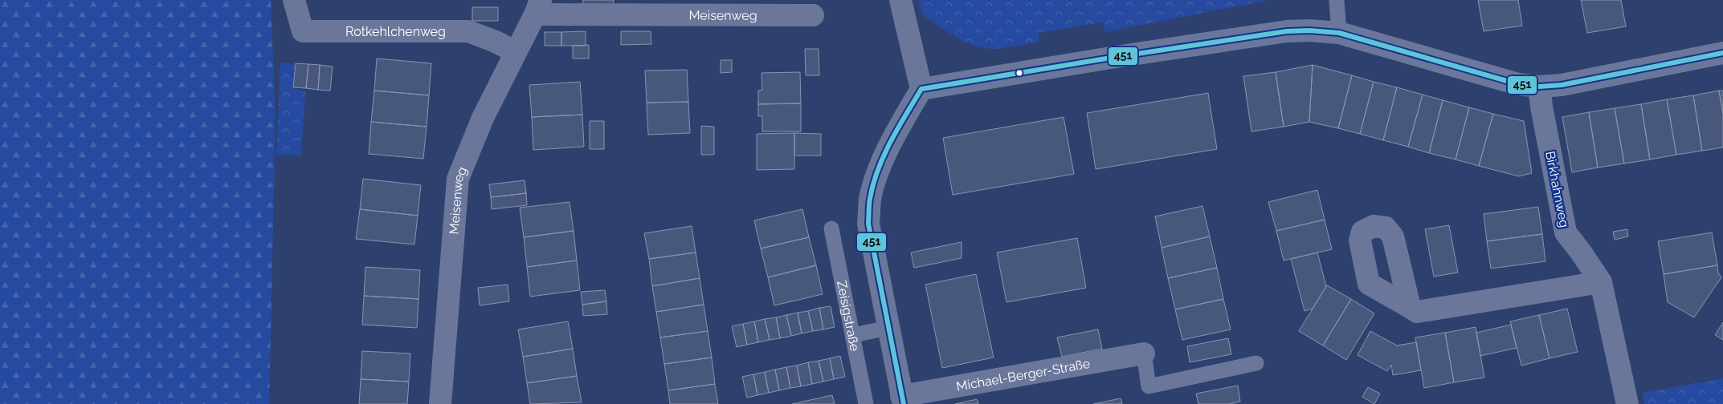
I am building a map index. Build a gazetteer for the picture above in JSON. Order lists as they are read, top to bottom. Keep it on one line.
{"streets":{"street":["Meisenweg","Rotkehlchenweg","Birkhahnweg","Michael-Berger-Straße"],"lane":["Zeisigstraße"]},"crossings":[["Meisenweg","Rotkehlchenweg"]],"lines":["transit line 451"]}
